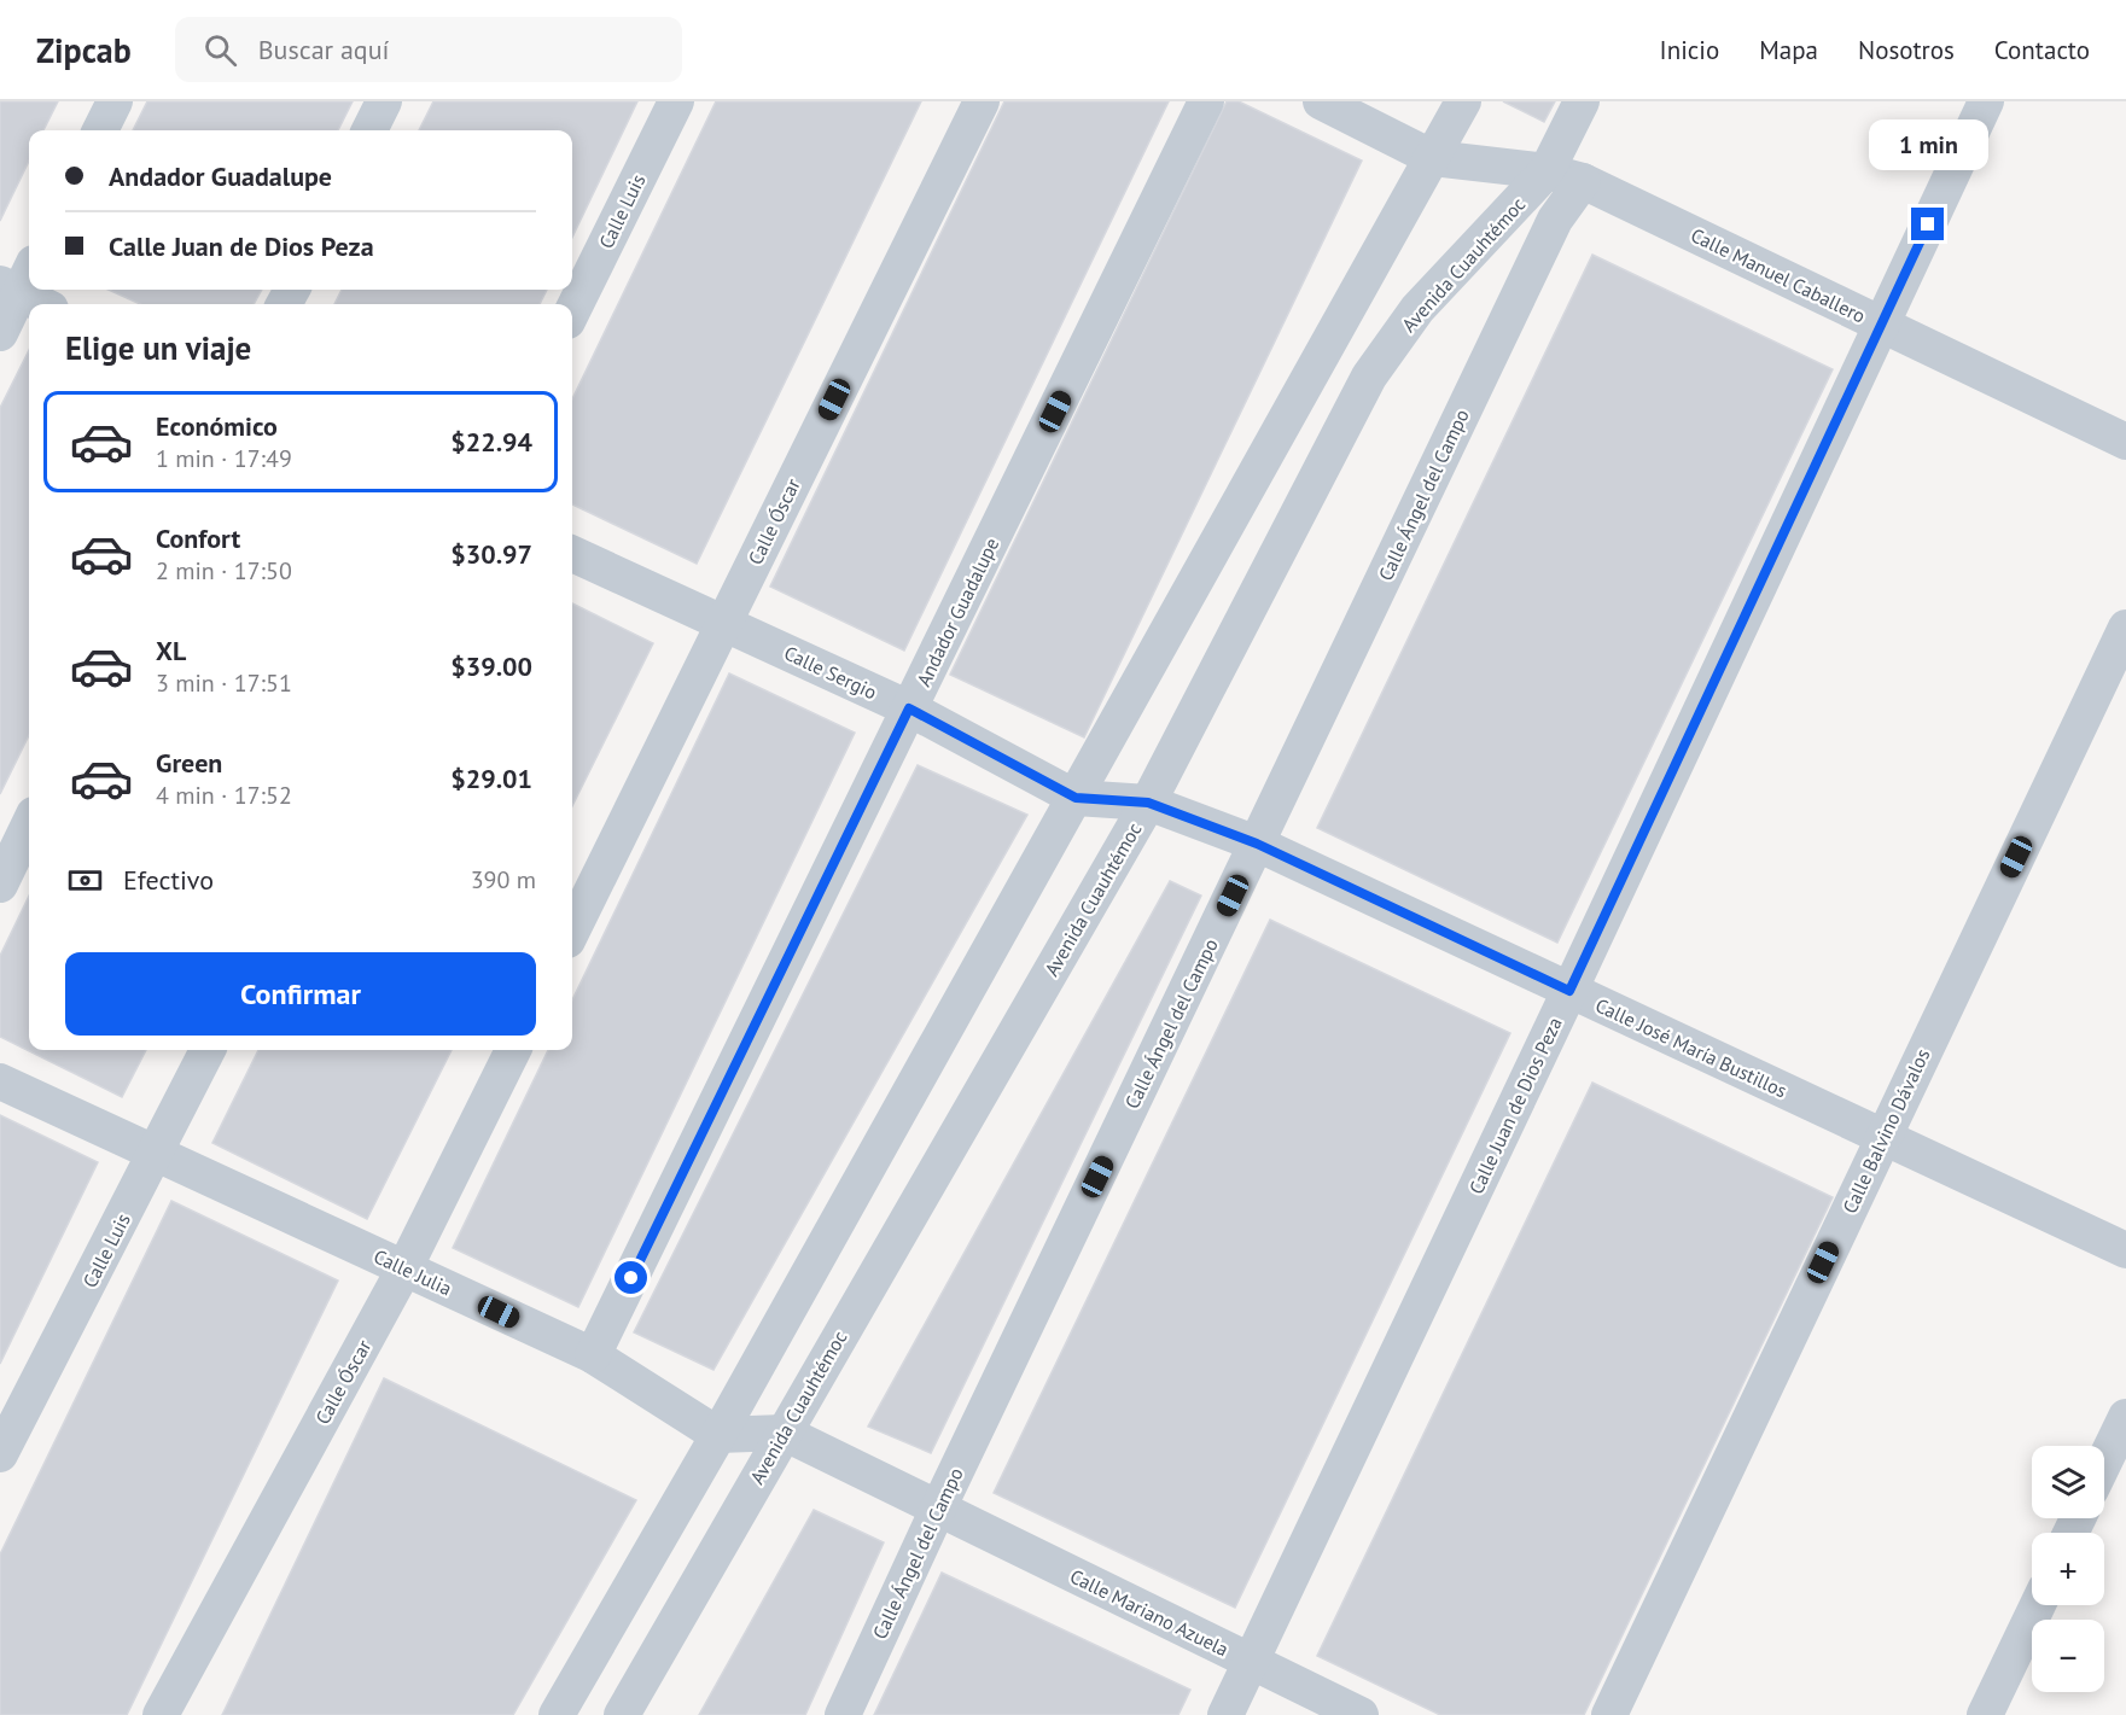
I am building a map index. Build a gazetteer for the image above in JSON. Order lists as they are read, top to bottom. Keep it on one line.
{"streets":{"street":["Calle Luis","Avenida Cuauhtémoc","Calle Manuel Caballero","Calle Ángel del Campo","Calle Óscar","Andador Guadalupe","Calle Sergio","Calle José María Bustillos","Calle Juan de Dios Peza","Calle Balvino Dávalos","Calle Julia","Calle Mariano Azuela"]},"crossings":[["Calle Luis","Calle Julia"],["Avenida Cuauhtémoc","Calle Manuel Caballero"],["Avenida Cuauhtémoc","Calle Sergio"],["Calle Manuel Caballero","Calle Ángel del Campo"],["Calle Manuel Caballero","Calle Juan de Dios Peza"],["Calle Ángel del Campo","Calle Sergio"],["Calle Ángel del Campo","Calle José María Bustillos"],["Calle Ángel del Campo","Calle Mariano Azuela"],["Calle Óscar","Calle Sergio"],["Calle Óscar","Calle Julia"],["Andador Guadalupe","Calle Sergio"],["Andador Guadalupe","Calle Julia"],["Calle Sergio","Calle José María Bustillos"],["Calle José María Bustillos","Calle Juan de Dios Peza"],["Calle José María Bustillos","Calle Balvino Dávalos"],["Calle Juan de Dios Peza","Calle Mariano Azuela"]],"page":{"header":"Zipcab","search":"Buscar aquí","nav":["Inicio","Mapa","Nosotros","Contacto"],"bubble":"1 min","banner":["Andador Guadalupe","Calle Juan de Dios Peza"],"heading":"Elige un viaje","list":[{"name":"Económico","note":"1 min · 17:49","value":"$22.94"},{"name":"Confort","note":"2 min · 17:50","value":"$30.97"},{"name":"XL","note":"3 min · 17:51","value":"$39.00"},{"name":"Green","note":"4 min · 17:52","value":"$29.01"}],"pay":["Efectivo","390 m"],"buttons":"Confirmar","map_buttons":["+","−"]}}
